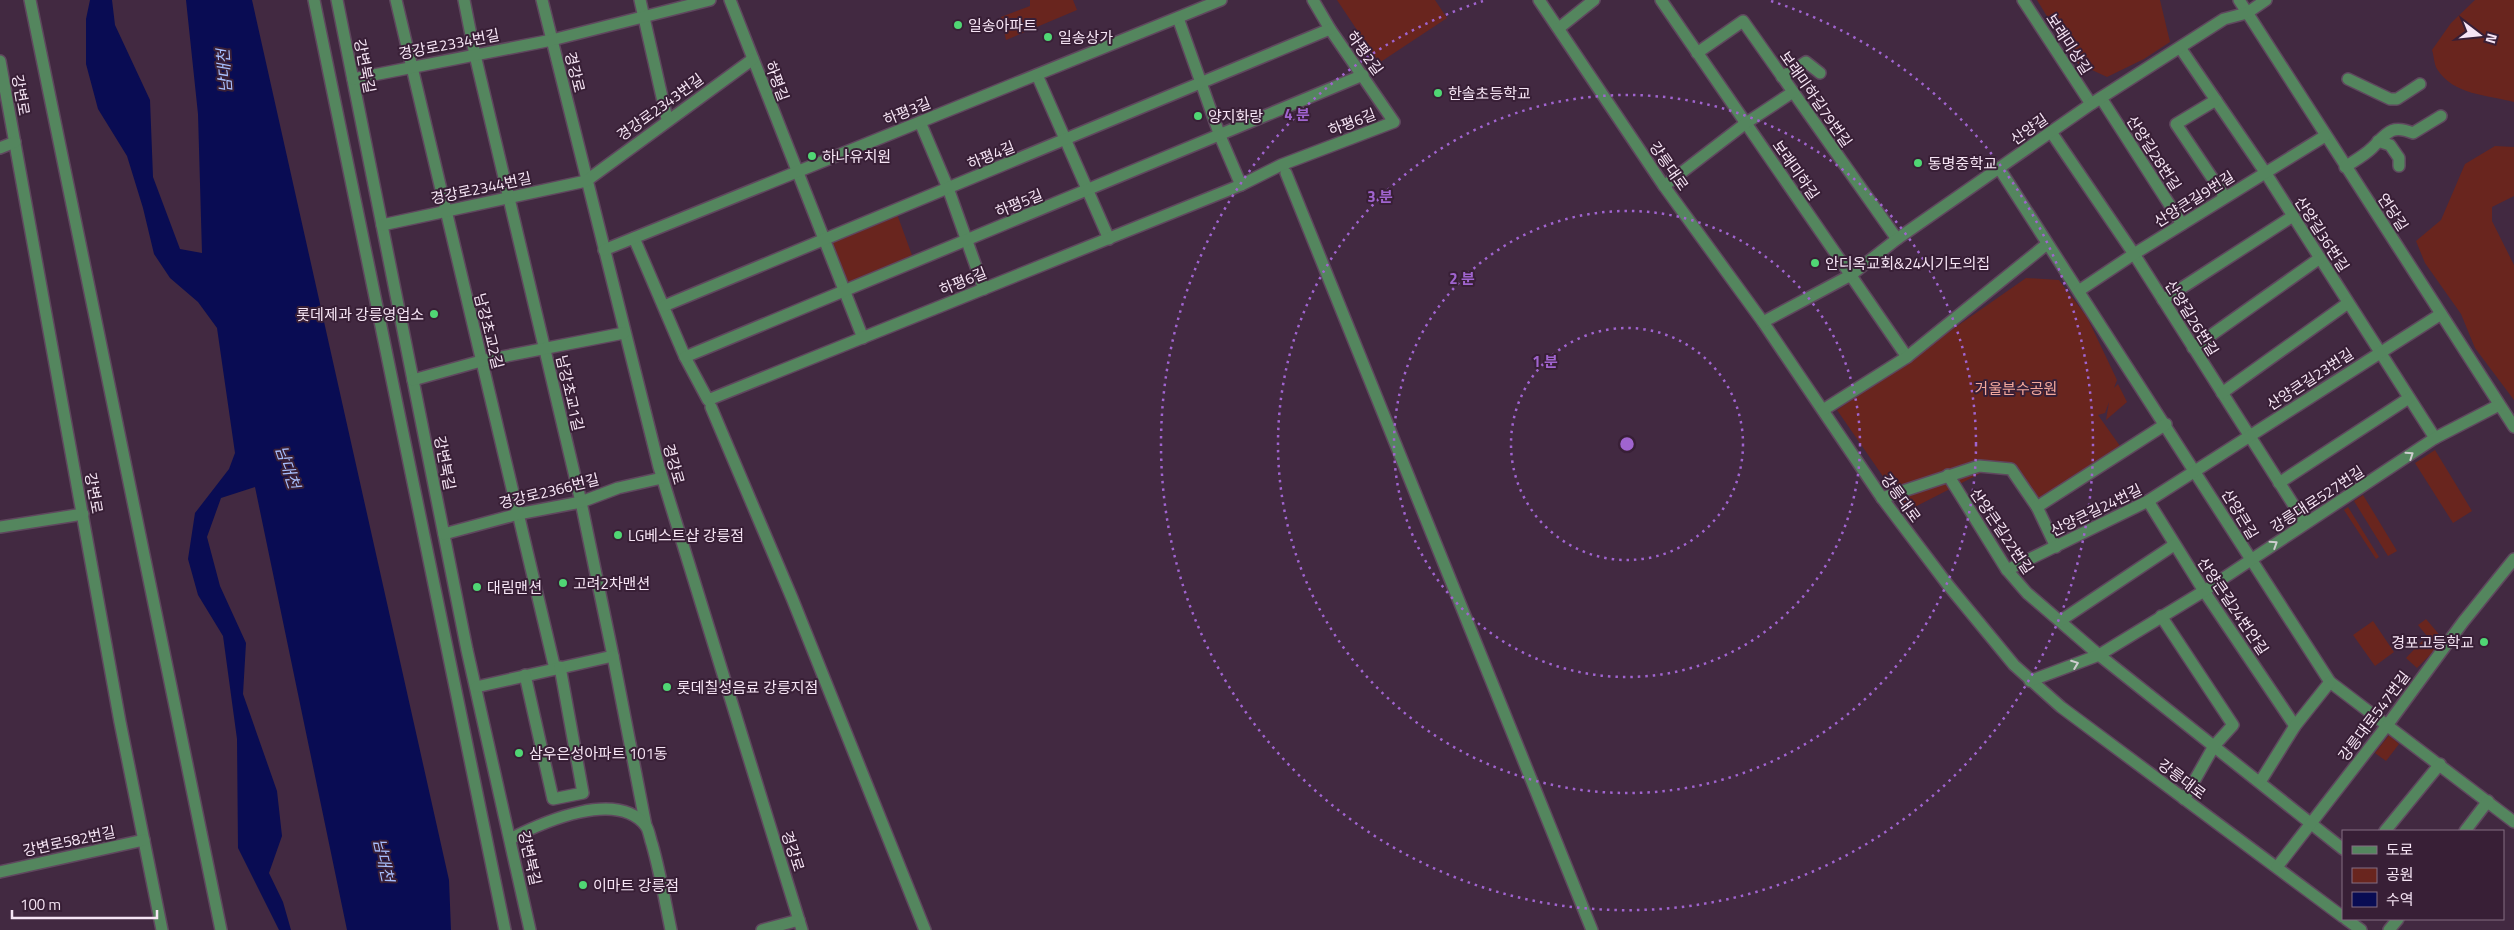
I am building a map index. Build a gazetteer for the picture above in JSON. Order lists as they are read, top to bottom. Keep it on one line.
{"streets":{"street":["경강로2334번길","보래미상길","하평2길","강변북길","경강로","하평길","강변로","보래미하길79번길","경강로2343번길","하평3길","하평6길","산양길","산양길28번길","하평4길","강릉대로","보래미하길","경강로2344번길","산양큰길9번길","하평5길","연당길","산양길36번길","산양길26번길","남강초교2길","산양큰길23번길","남강초교1길","경강로2366번길","강릉대로527번길","산양큰길24번길","산양큰길","산양큰길22번길","산양큰길24번안길","강릉대로547번길","강변로582번길"]},"crossings":[["경강로2334번길","강변북길"],["경강로2334번길","경강로"],["경강로2334번길","남강초교2길"],["경강로2334번길","남강초교1길"],["보래미상길","산양길"],["하평2길","하평6길"],["하평2길","하평4길"],["하평2길","하평5길"],["강변북길","경강로2344번길"],["강변북길","경강로2366번길"],["경강로","경강로2343번길"],["경강로","하평3길"],["경강로","경강로2344번길"],["경강로","경강로2366번길"],["하평길","경강로2343번길"],["하평길","하평3길"],["하평길","하평6길"],["하평길","하평4길"],["하평길","하평5길"],["강변로","강변로582번길"],["보래미하길79번길","산양길"],["보래미하길79번길","보래미하길"],["경강로2343번길","경강로2344번길"],["하평3길","하평6길"],["하평6길","하평4길"],["하평6길","하평5길"],["산양길","산양길28번길"],["산양길","강릉대로"],["산양길","보래미하길"],["산양길","연당길"],["산양길","산양길36번길"],["산양길","산양길26번길"],["산양길","산양큰길"],["산양길28번길","산양큰길9번길"],["강릉대로","강릉대로527번길"],["강릉대로","강릉대로547번길"],["경강로2344번길","남강초교2길"],["경강로2344번길","남강초교1길"],["산양큰길9번길","연당길"],["산양큰길9번길","산양길36번길"],["산양큰길9번길","산양길26번길"],["산양큰길9번길","산양큰길"],["연당길","산양큰길23번길"],["연당길","강릉대로527번길"],["산양길36번길","산양큰길23번길"],["산양길36번길","강릉대로527번길"],["산양길26번길","산양큰길23번길"],["산양길26번길","강릉대로527번길"],["남강초교2길","경강로2366번길"],["산양큰길23번길","산양큰길24번길"],["산양큰길23번길","산양큰길"],["남강초교1길","경강로2366번길"],["강릉대로527번길","산양큰길"],["강릉대로527번길","산양큰길22번길"],["강릉대로527번길","산양큰길24번안길"],["산양큰길24번길","산양큰길"],["산양큰길24번길","산양큰길22번길"],["산양큰길24번길","산양큰길24번안길"],["산양큰길","강릉대로547번길"],["산양큰길22번길","강릉대로547번길"]],"water":["남대천"],"parks":["거울분수공원"],"places":["일송아파트","일송상가","한솔초등학교","양지화랑","하나유치원","동명중학교","안디옥교회&24시기도의집","롯데제과 강릉영업소","LG베스트샵 강릉점","고려2차맨션","대림맨션","경포고등학교","롯데칠성음료 강릉지점","삼우은성아파트 101동","이마트 강릉점"],"legend":["도로","공원","수역"],"scale_bar":"100 m","north":"right","rings":["4 분","3 분","2 분","1 분"]}
